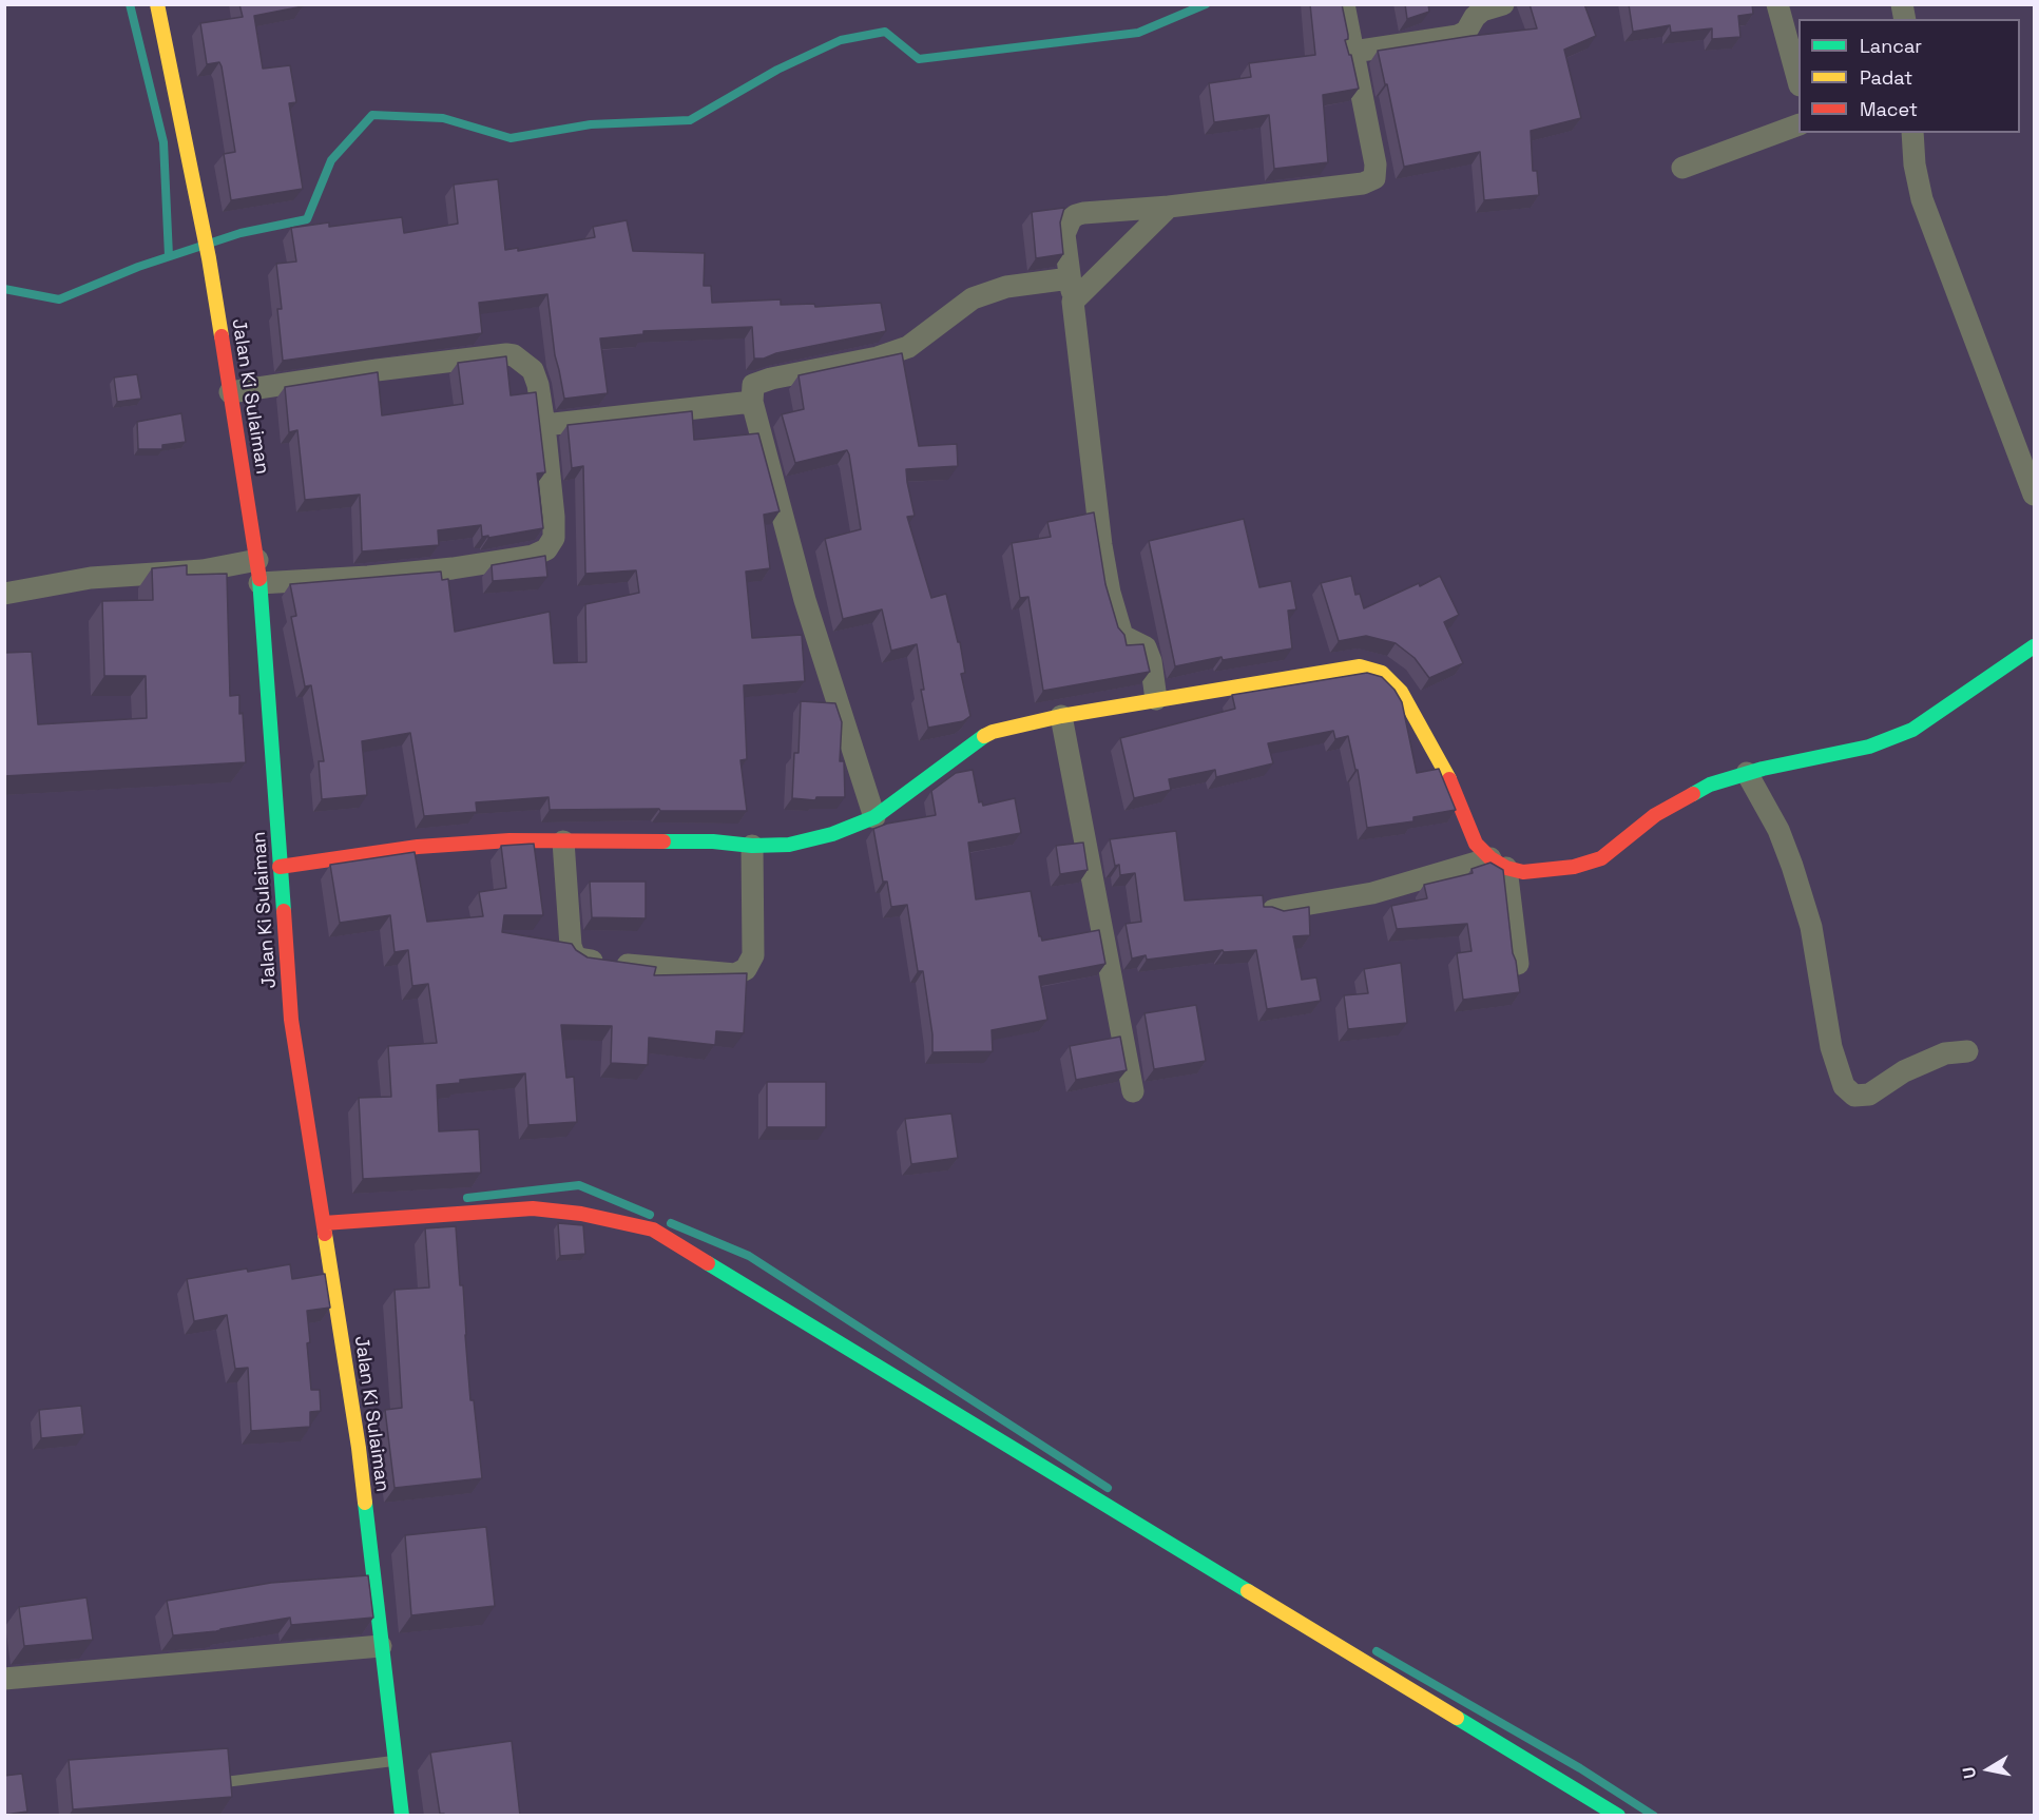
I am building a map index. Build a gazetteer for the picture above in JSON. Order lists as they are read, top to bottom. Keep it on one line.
{"streets":{"street":["Jalan Ki Sulaiman"]},"legend":["Lancar","Padat","Macet"],"north":"left"}
